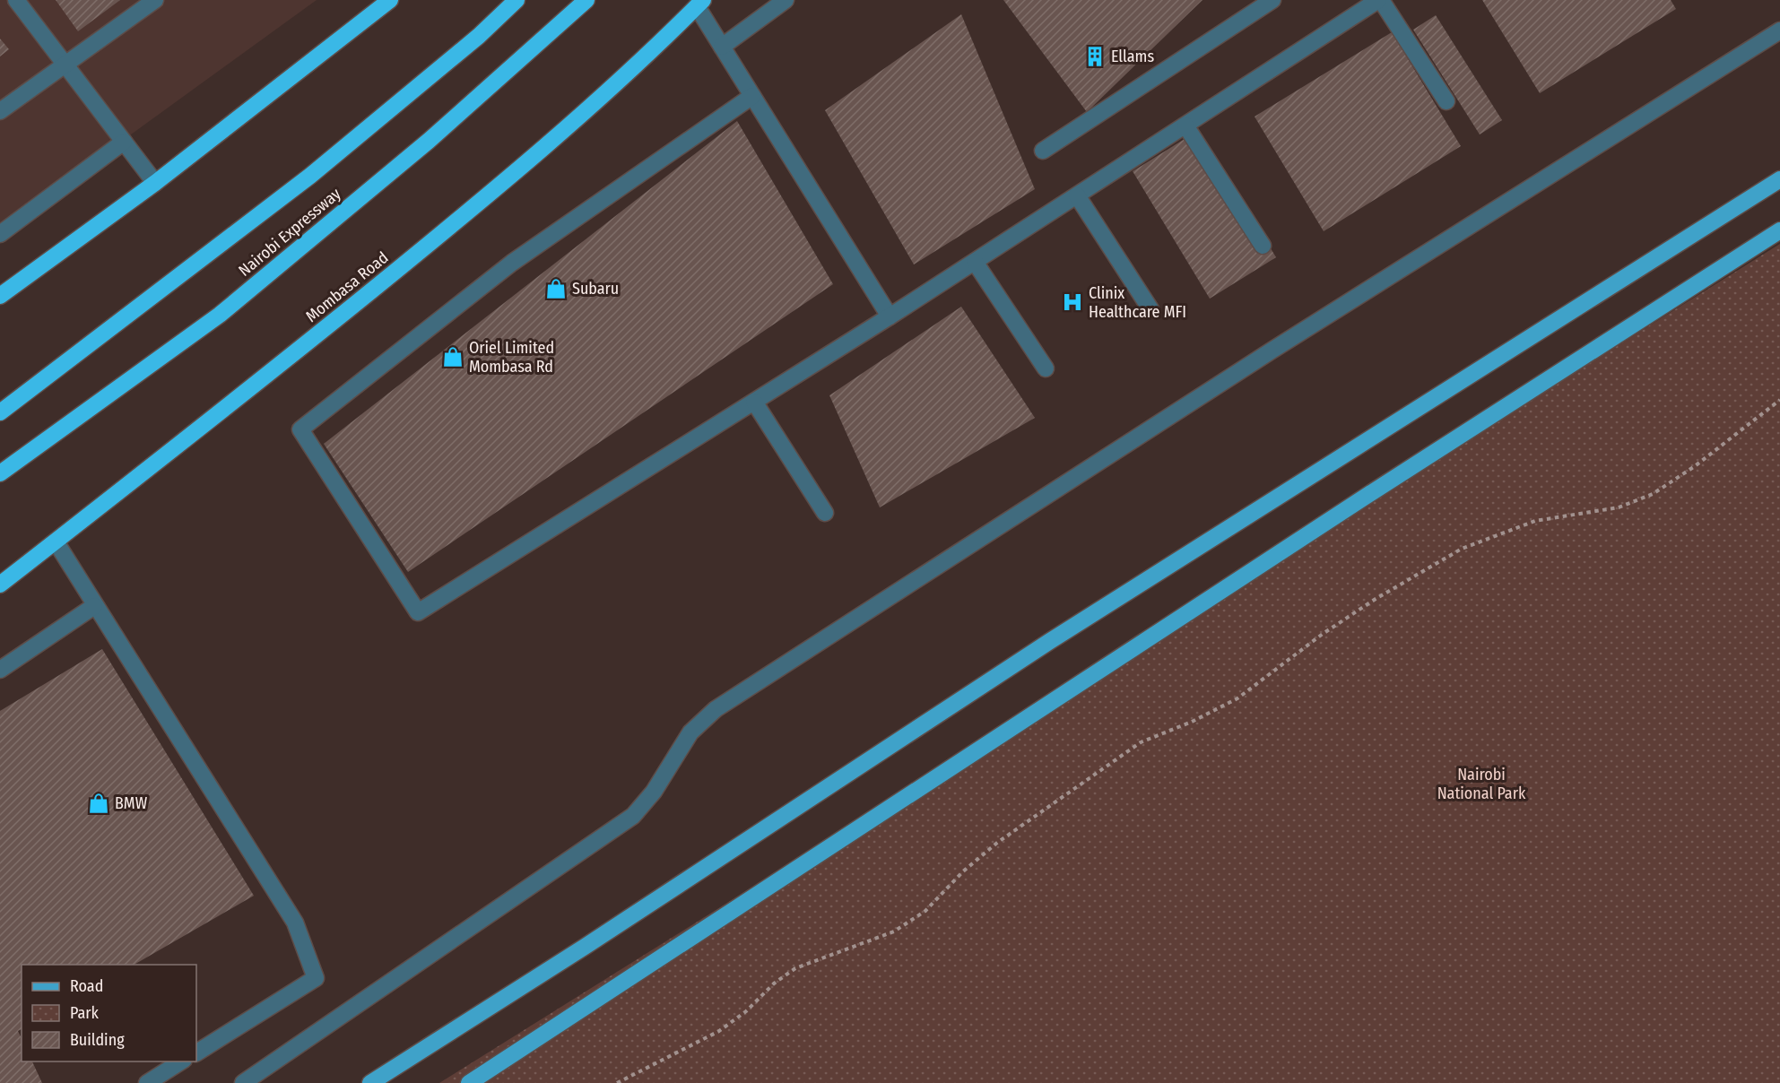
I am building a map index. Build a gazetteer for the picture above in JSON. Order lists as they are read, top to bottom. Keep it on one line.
{"streets":{"highway":["Nairobi Expressway","Mombasa Road"]},"parks":["Nairobi National Park"],"places":{"building":["Ellams"],"shop":["Subaru","Oriel Limited Mombasa Rd","BMW"],"hospital":["Clinix Healthcare MFI"]},"legend":["Road","Park","Building"]}
